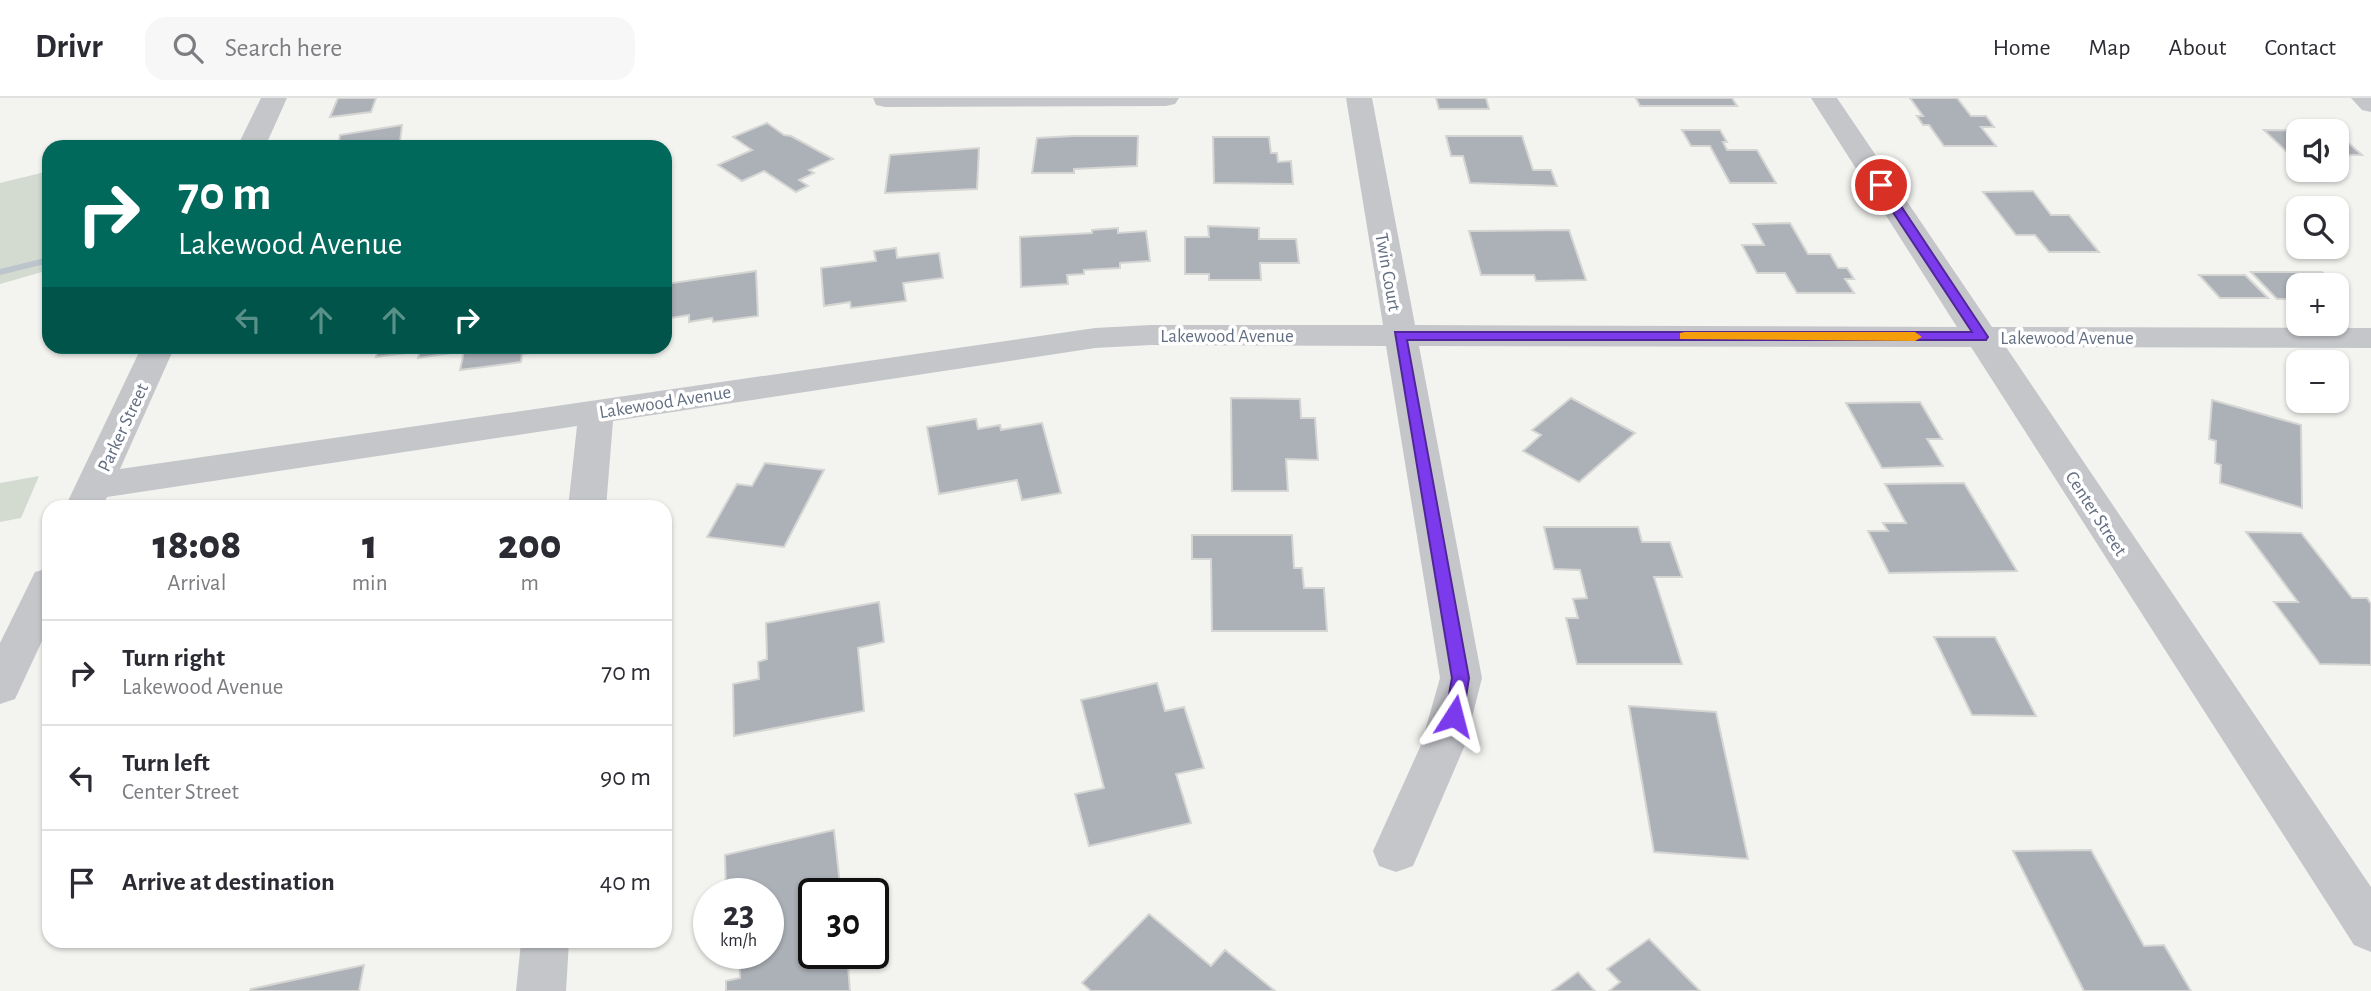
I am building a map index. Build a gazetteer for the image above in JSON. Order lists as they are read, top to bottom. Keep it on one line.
{"streets":{"street":["Twin Court","Lakewood Avenue","Parker Street","Center Street"]},"crossings":[["Twin Court","Lakewood Avenue"],["Lakewood Avenue","Parker Street"],["Lakewood Avenue","Center Street"]],"page":{"header":"Drivr","search":"Search here","nav":["Home","Map","About","Contact"],"map_buttons":["+","−"],"turn":["70 m","Lakewood Avenue"],"eta":["18:08","Arrival","1","min","200","m"],"list":[{"name":"Turn right","note":"Lakewood Avenue","value":"70 m"},{"name":"Turn left","note":"Center Street","value":"90 m"},{"name":"Arrive at destination","value":"40 m"}],"speed":"23 km/h","limit":"30"}}
